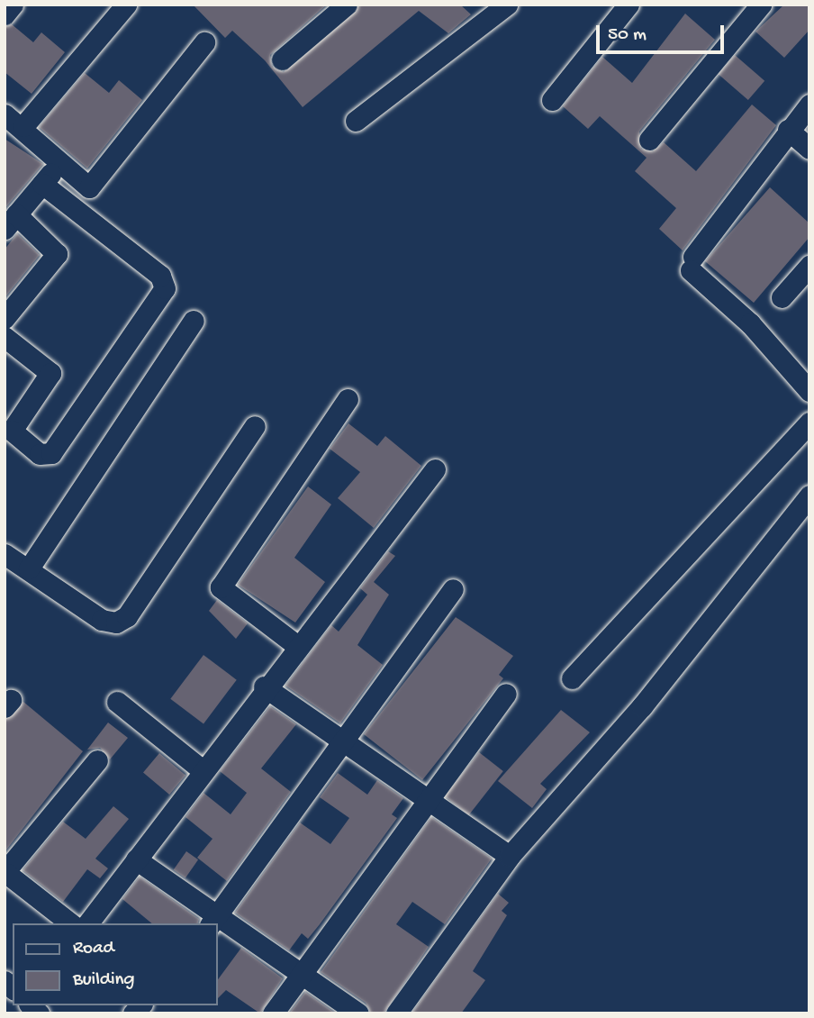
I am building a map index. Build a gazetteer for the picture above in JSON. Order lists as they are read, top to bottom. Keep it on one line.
{"legend":["Road","Building"],"scale_bar":"50 m"}
